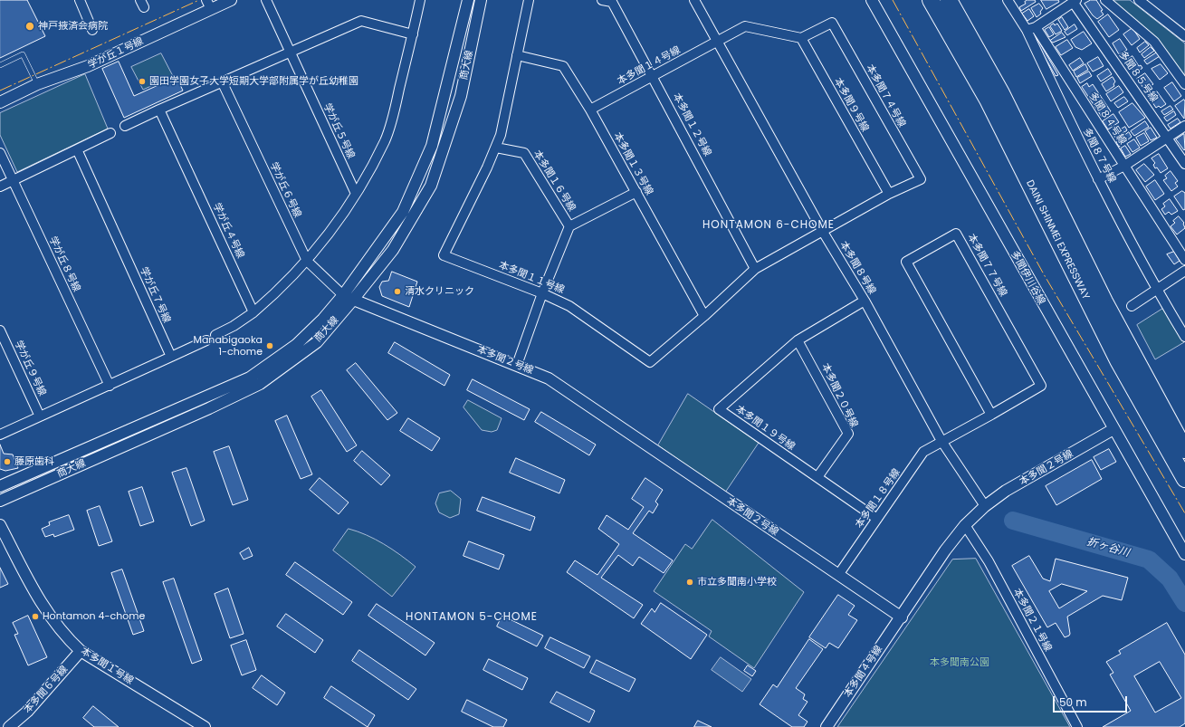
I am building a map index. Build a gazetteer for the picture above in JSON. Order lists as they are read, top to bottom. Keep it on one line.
{"streets":{"highway":["DAINI SHINMEI EXPRESSWAY"],"street":["学が丘１号線","商大線","本多聞１４号線","多聞８５号線","本多聞７４号線","本多聞９号線","多聞８４号線","本多聞１２号線","学が丘５号線","多聞８７号線","本多聞１３号線","本多聞１６号線","学が丘６号線","学が丘４号線","学が丘８号線","本多聞７７号線","本多聞８号線","本多聞１１号線","多聞伊川谷線","学が丘７号線","本多聞２号線","学が丘９号線","本多聞２０号線","本多聞１９号線","本多聞１８号線","本多聞２１号線","本多聞１号線","本多聞４号線","本多聞６号線"]},"crossings":[["商大線","学が丘６号線"],["商大線","本多聞２号線"],["本多聞１４号線","本多聞１２号線"],["本多聞１４号線","本多聞１３号線"],["本多聞１４号線","本多聞８号線"],["本多聞７４号線","本多聞９号線"],["本多聞１２号線","本多聞１１号線"],["本多聞１３号線","本多聞１１号線"],["本多聞１６号線","本多聞１１号線"],["学が丘６号線","本多聞２号線"],["本多聞７７号線","本多聞８号線"],["本多聞７７号線","本多聞１８号線"],["本多聞８号線","本多聞１１号線"],["本多聞８号線","本多聞２号線"],["本多聞８号線","本多聞１９号線"],["本多聞８号線","本多聞１８号線"],["多聞伊川谷線","本多聞２号線"],["本多聞２号線","本多聞１８号線"],["本多聞２号線","本多聞２１号線"],["本多聞２号線","本多聞４号線"],["本多聞２０号線","本多聞１９号線"],["本多聞１９号線","本多聞１８号線"],["本多聞１号線","本多聞６号線"]],"districts":["HONTAMON 6-CHOME","HONTAMON 5-CHOME"],"water":["折ヶ谷川"],"parks":["本多聞南公園"],"places":["神戸掖済会病院","園田学園女子大学短期大学部附属学が丘幼稚園","清水クリニック","Manabigaoka 1-chome","藤原歯科","市立多聞南小学校","Hontamon 4-chome"],"scale_bar":"50 m"}
